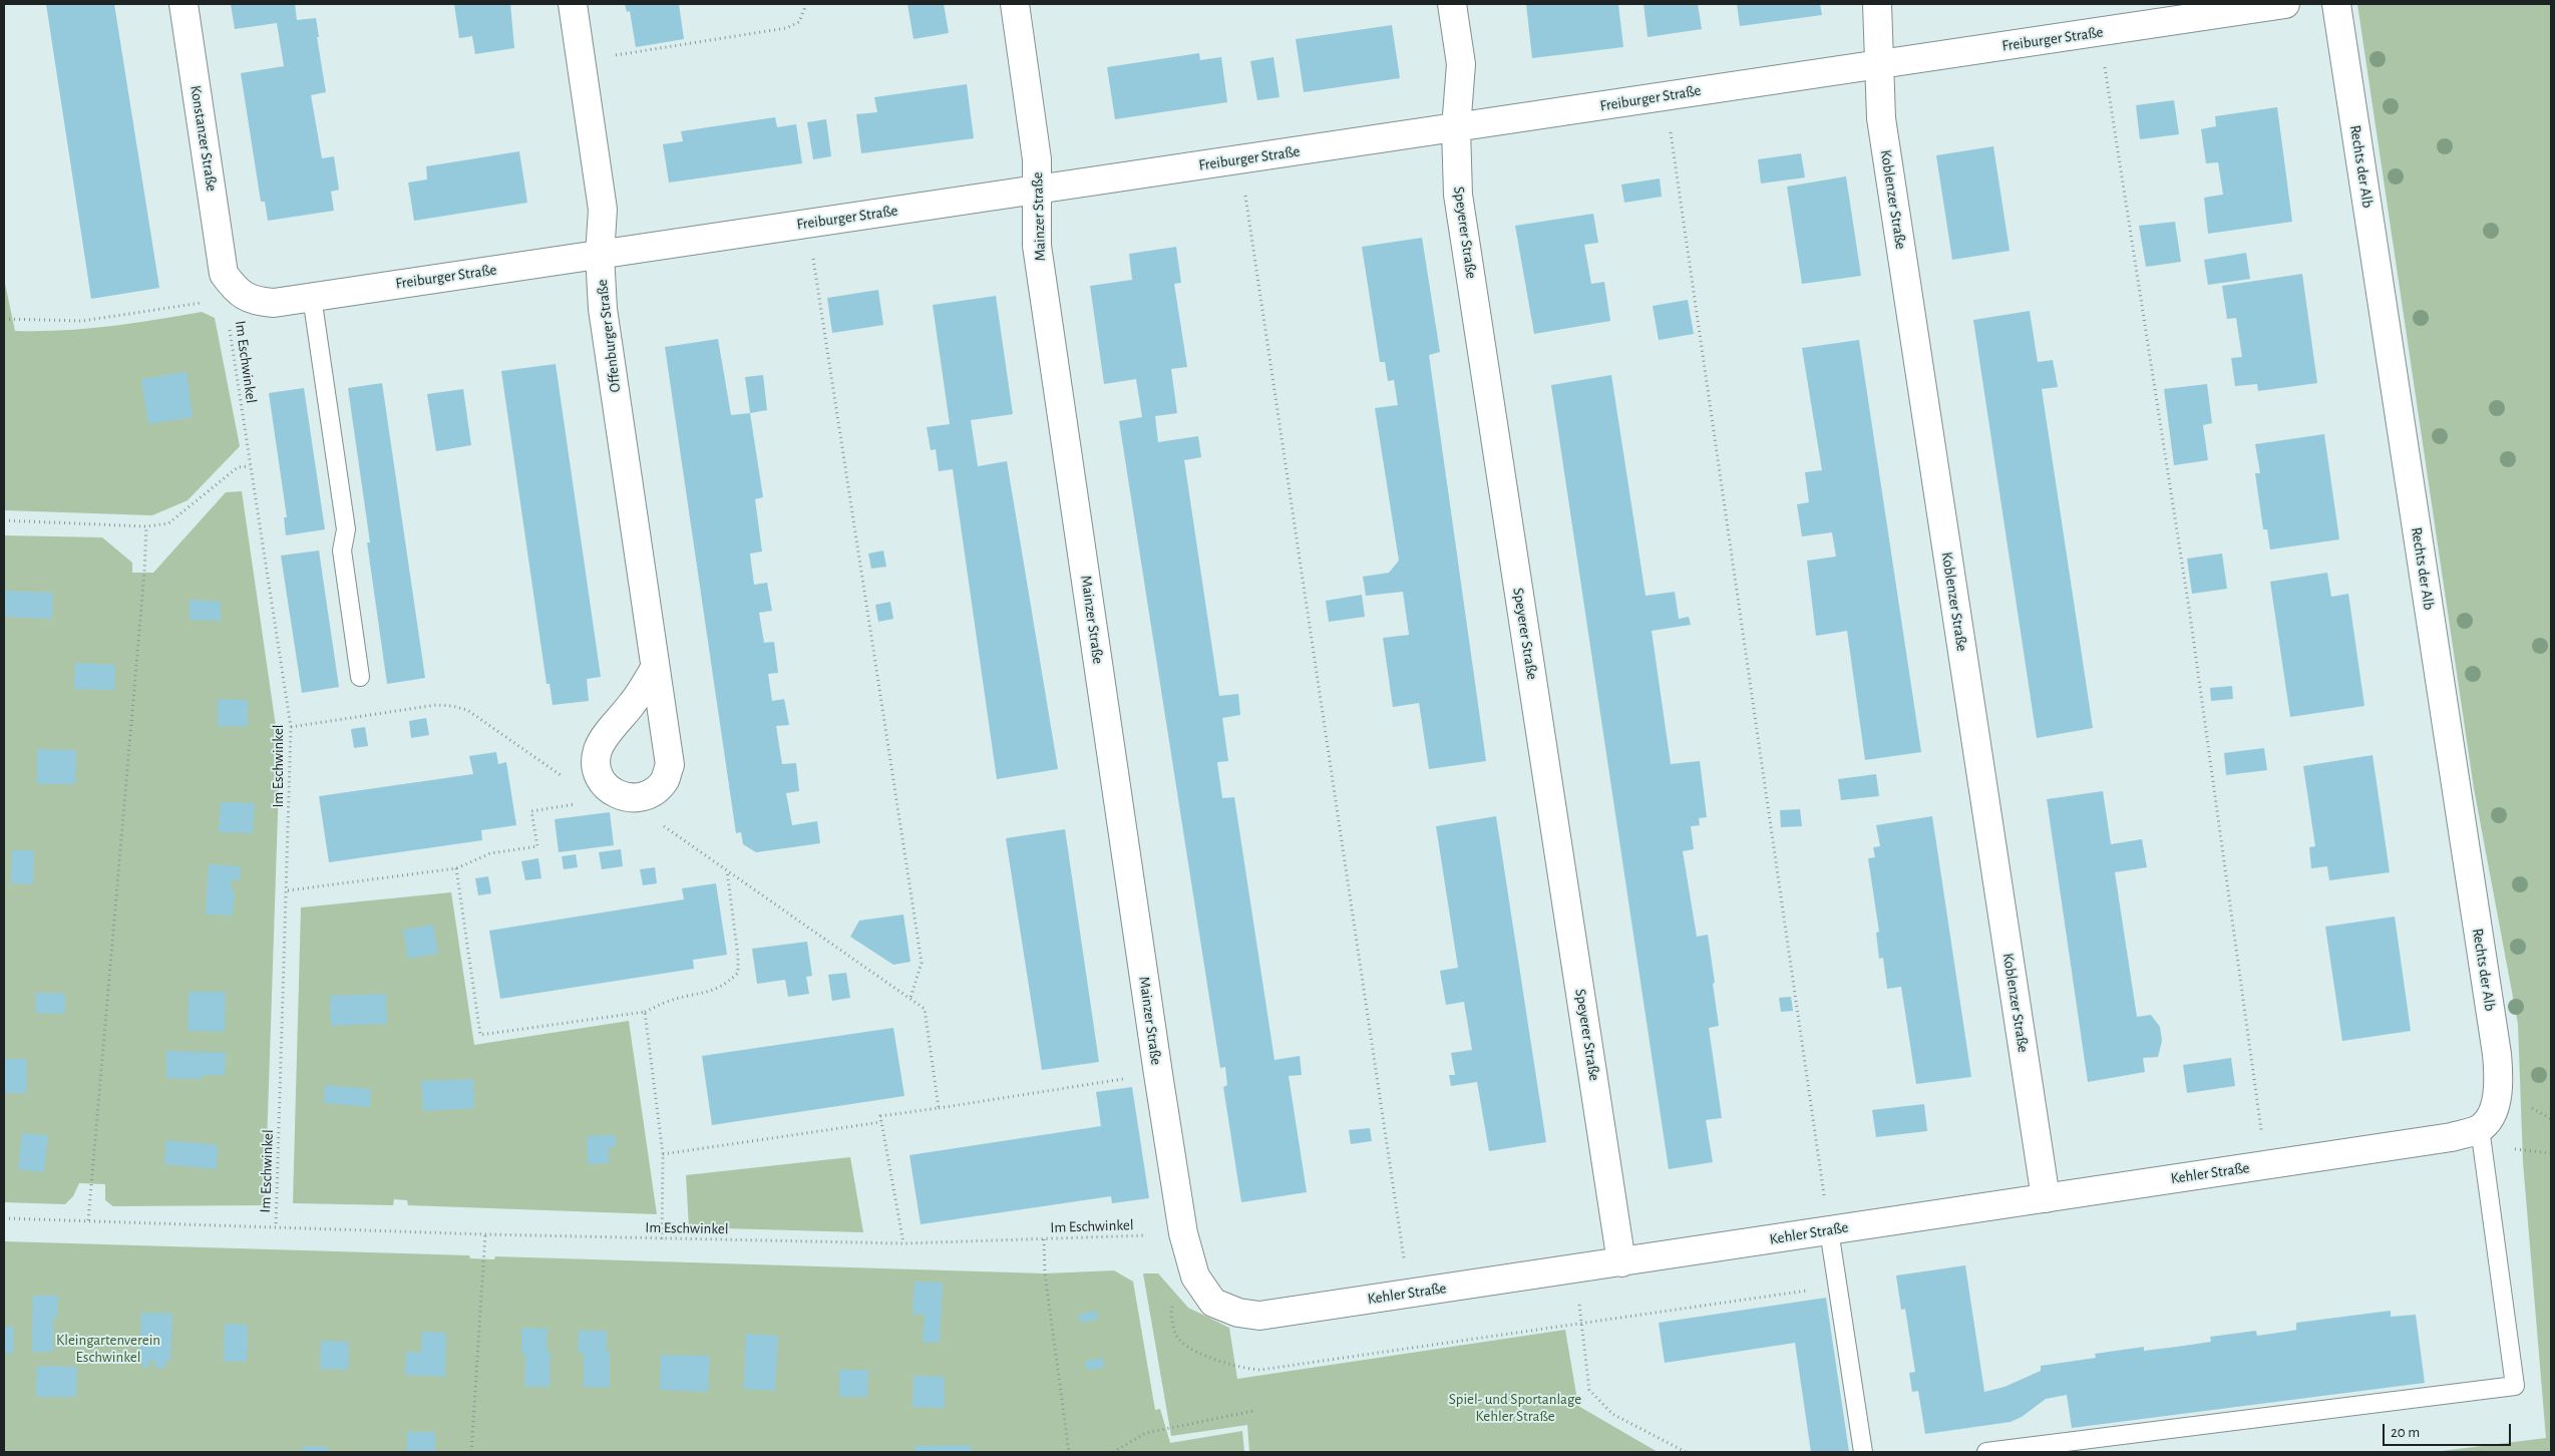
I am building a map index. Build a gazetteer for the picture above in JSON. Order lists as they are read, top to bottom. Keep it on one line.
{"streets":{"street":["Freiburger Straße","Konstanzer Straße","Rechts der Alb","Koblenzer Straße","Mainzer Straße","Speyerer Straße","Offenburger Straße","Kehler Straße"],"path":["Im Eschwinkel"]},"crossings":[["Freiburger Straße","Konstanzer Straße"],["Freiburger Straße","Koblenzer Straße"],["Freiburger Straße","Mainzer Straße"],["Freiburger Straße","Speyerer Straße"],["Freiburger Straße","Offenburger Straße"],["Freiburger Straße","Im Eschwinkel"],["Konstanzer Straße","Im Eschwinkel"],["Rechts der Alb","Kehler Straße"],["Koblenzer Straße","Kehler Straße"],["Mainzer Straße","Im Eschwinkel"],["Mainzer Straße","Kehler Straße"],["Speyerer Straße","Kehler Straße"],["Im Eschwinkel","Kehler Straße"]],"parks":["Kleingartenverein Eschwinkel","Spiel- und Sportanlage Kehler Straße"],"scale_bar":"20 m"}
